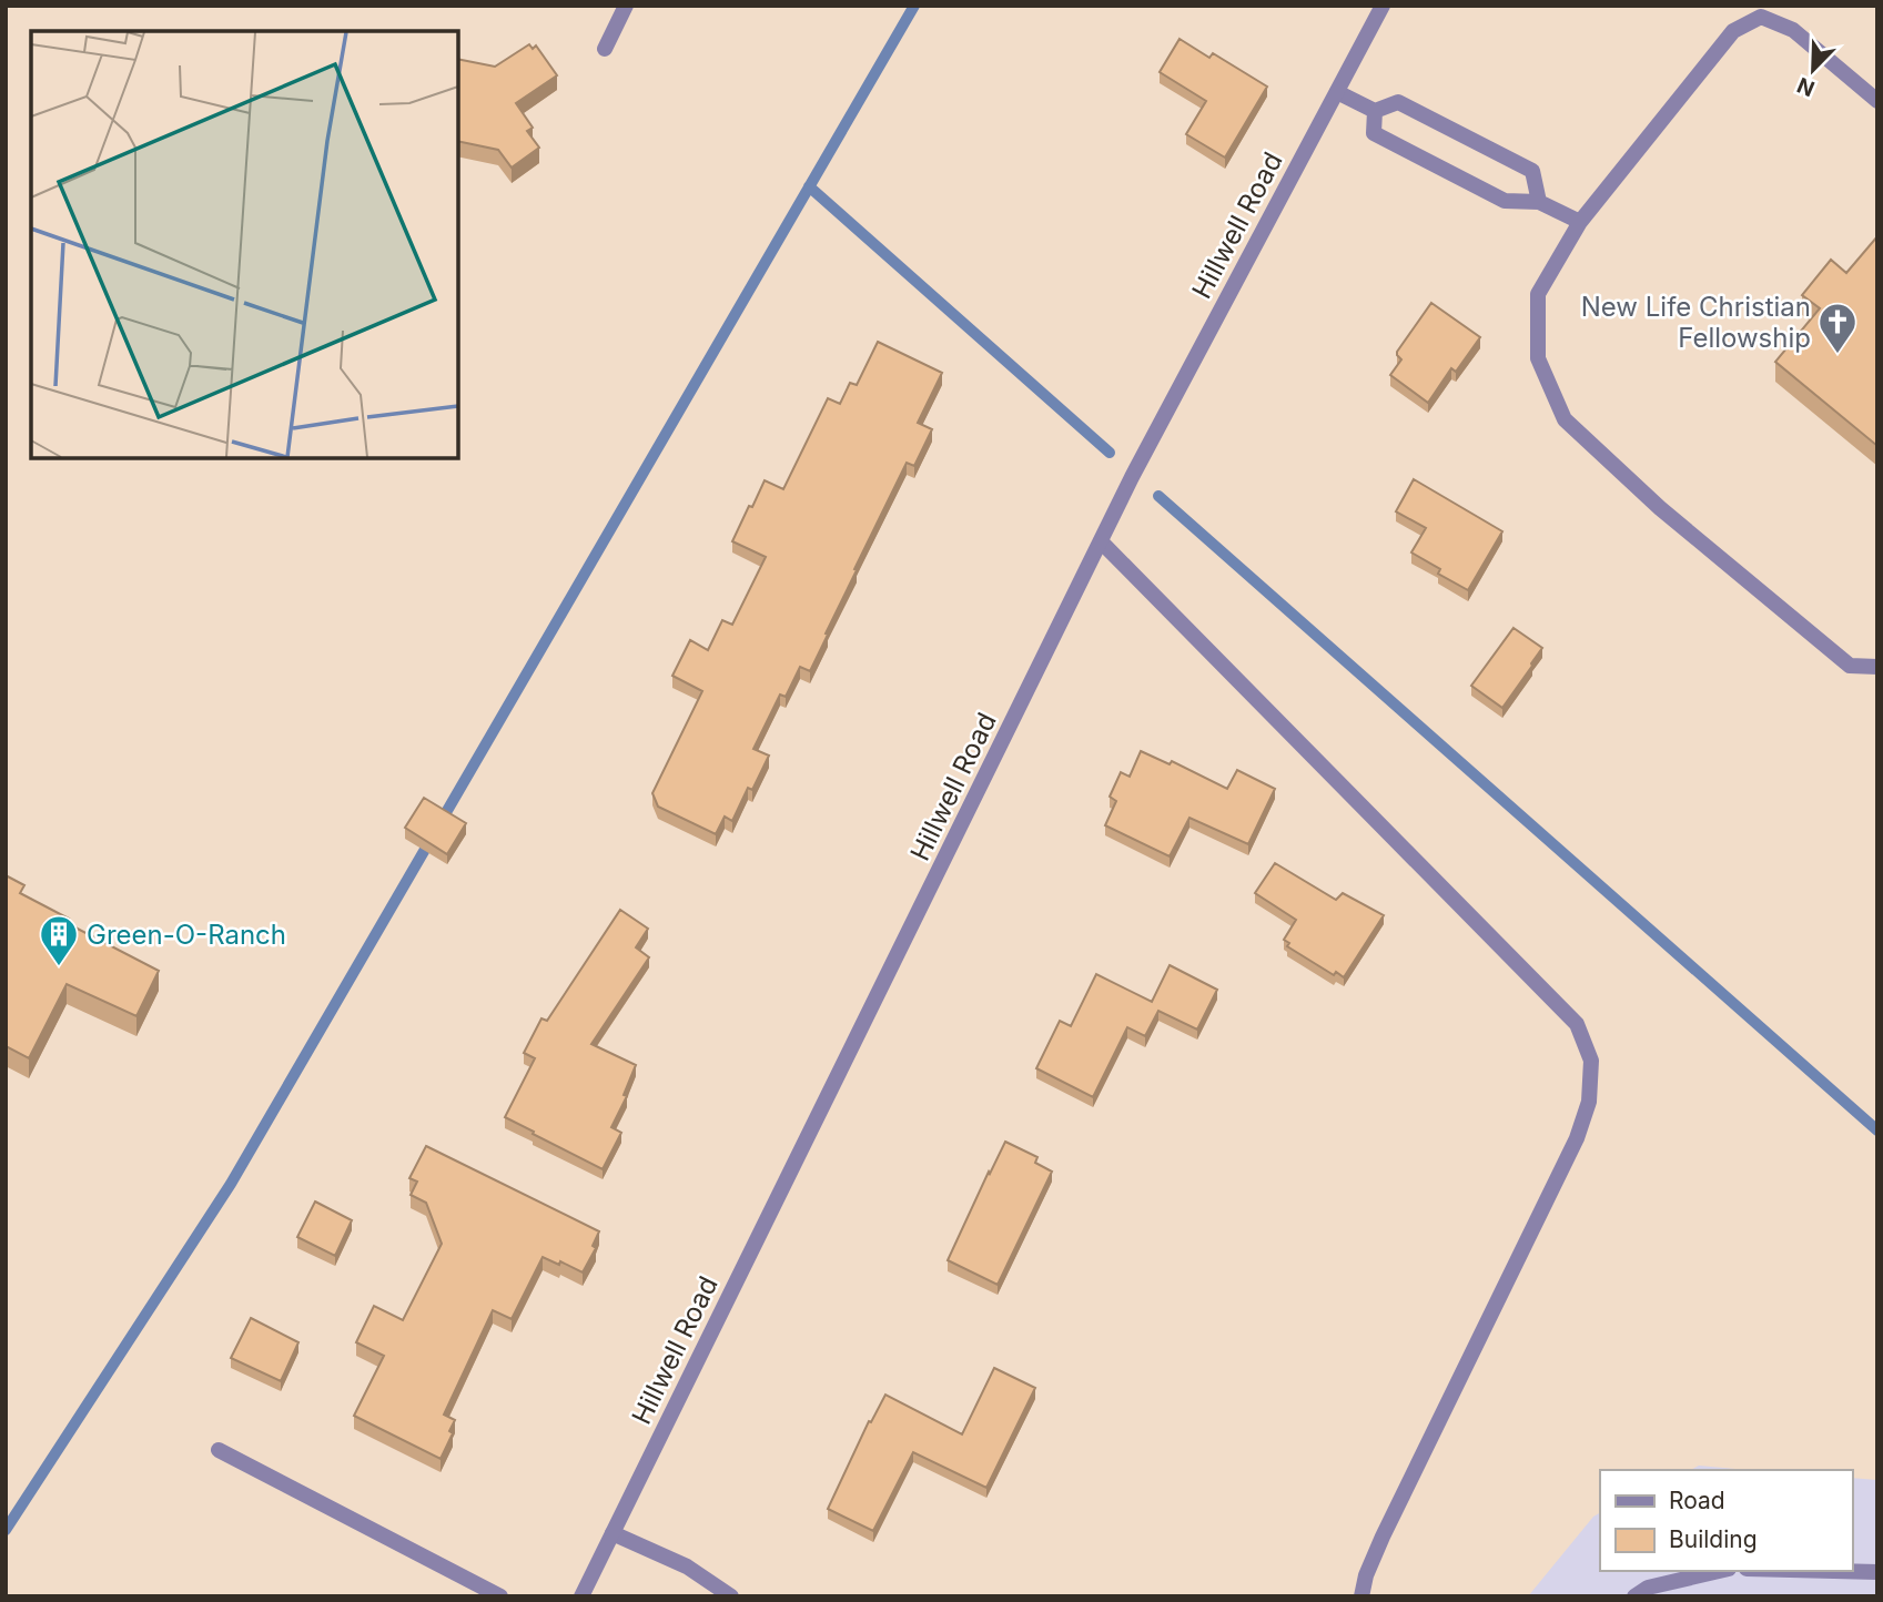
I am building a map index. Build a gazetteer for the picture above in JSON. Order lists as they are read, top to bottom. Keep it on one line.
{"streets":{"street":["Hillwell Road"]},"places":{"church":["New Life Christian Fellowship"],"building":["Green-O-Ranch"]},"legend":["Road","Building"],"north":"bottom left"}
